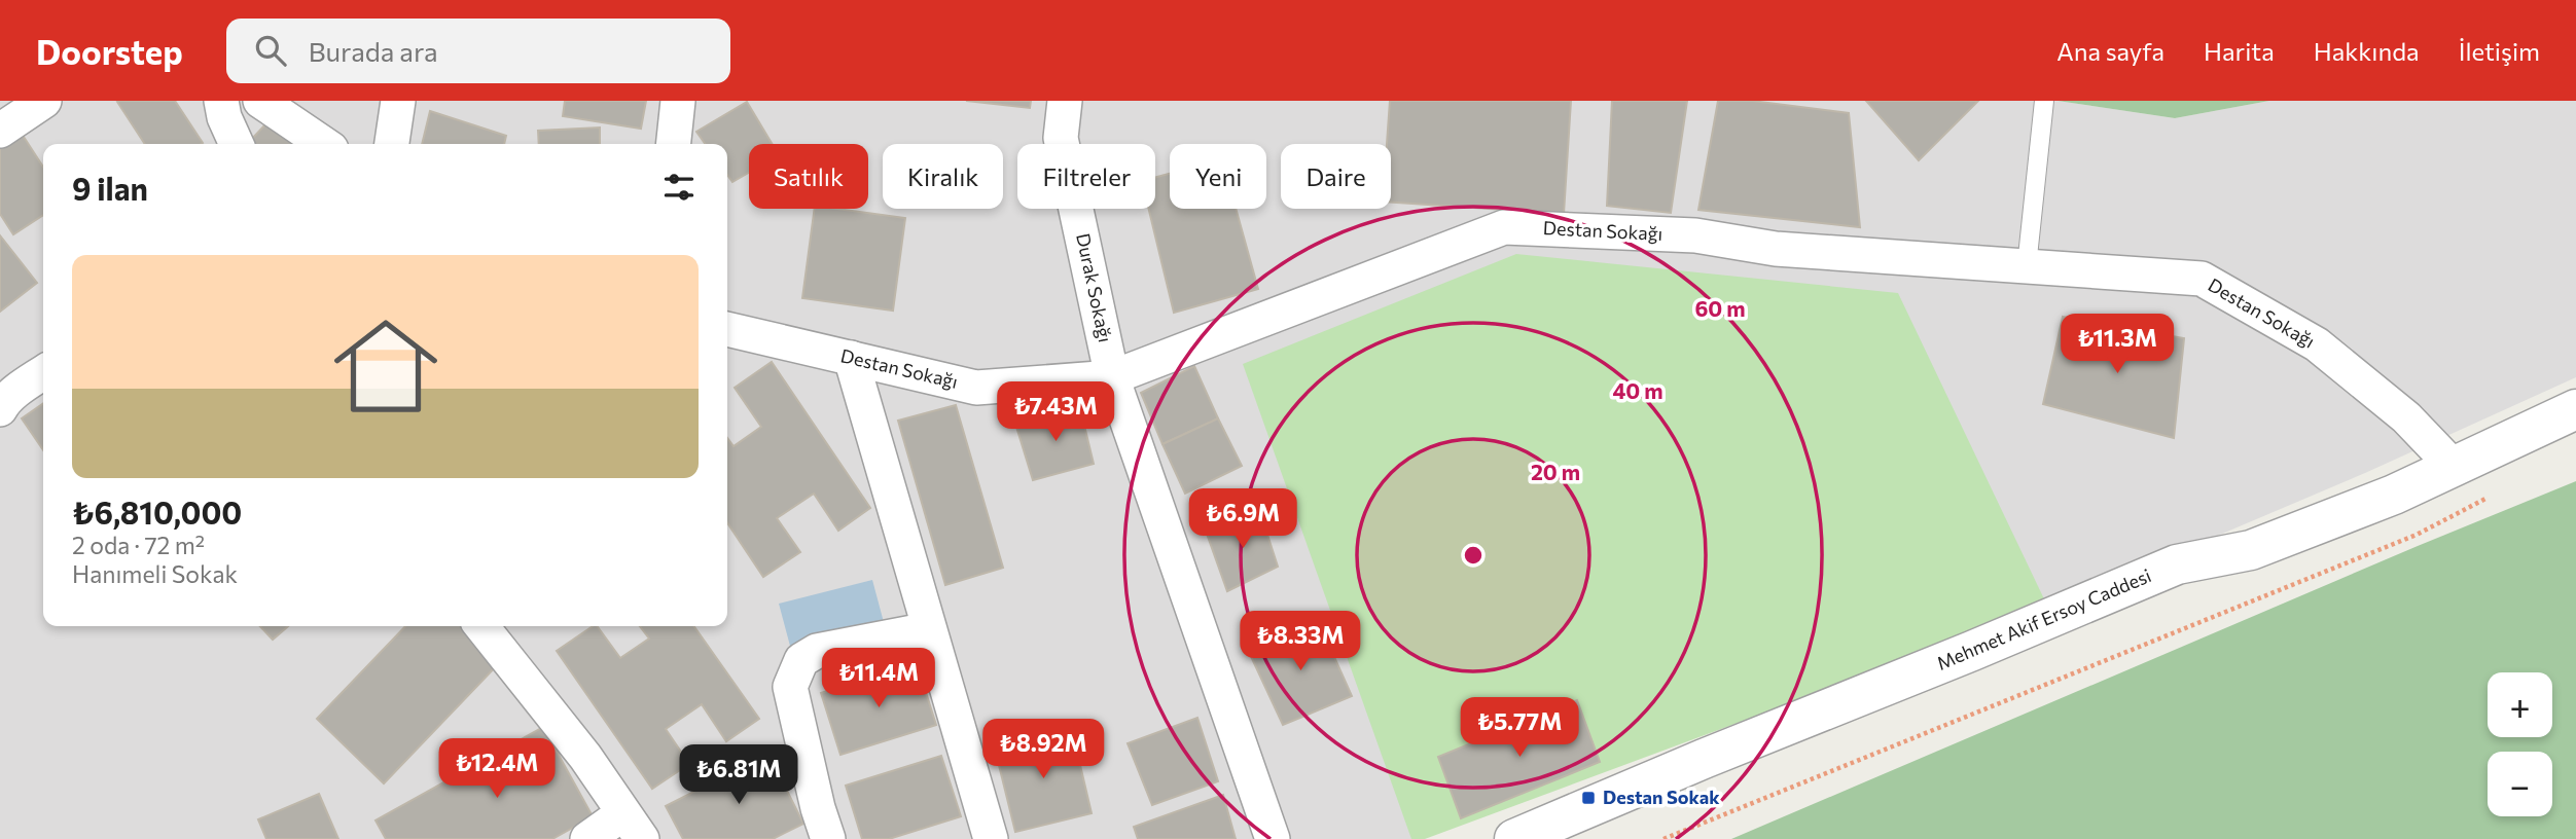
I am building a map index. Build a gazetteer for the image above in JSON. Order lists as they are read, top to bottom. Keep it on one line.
{"streets":{"street":["Destan Sokağı","Durak Sokağı","Mehmet Akif Ersoy Caddesi"]},"crossings":[["Destan Sokağı","Durak Sokağı"],["Destan Sokağı","Mehmet Akif Ersoy Caddesi"]],"places":{"transit":["Destan Sokak"]},"page":{"header":"Doorstep","search":"Burada ara","nav":["Ana sayfa","Harita","Hakkında","İletişim"],"chip":["Satılık","Kiralık","Filtreler","Yeni","Daire"],"heading":"9 ilan","list":[{"name":"₺6,810,000","note":"2 oda · 72 m² · Hanımeli Sokak"}],"price":["₺11.3M","₺7.43M","₺6.9M","₺8.33M","₺11.4M","₺5.77M","₺8.92M","₺12.4M","₺6.81M"],"map_buttons":["+","−"]},"rings":["60 m","40 m","20 m"]}
